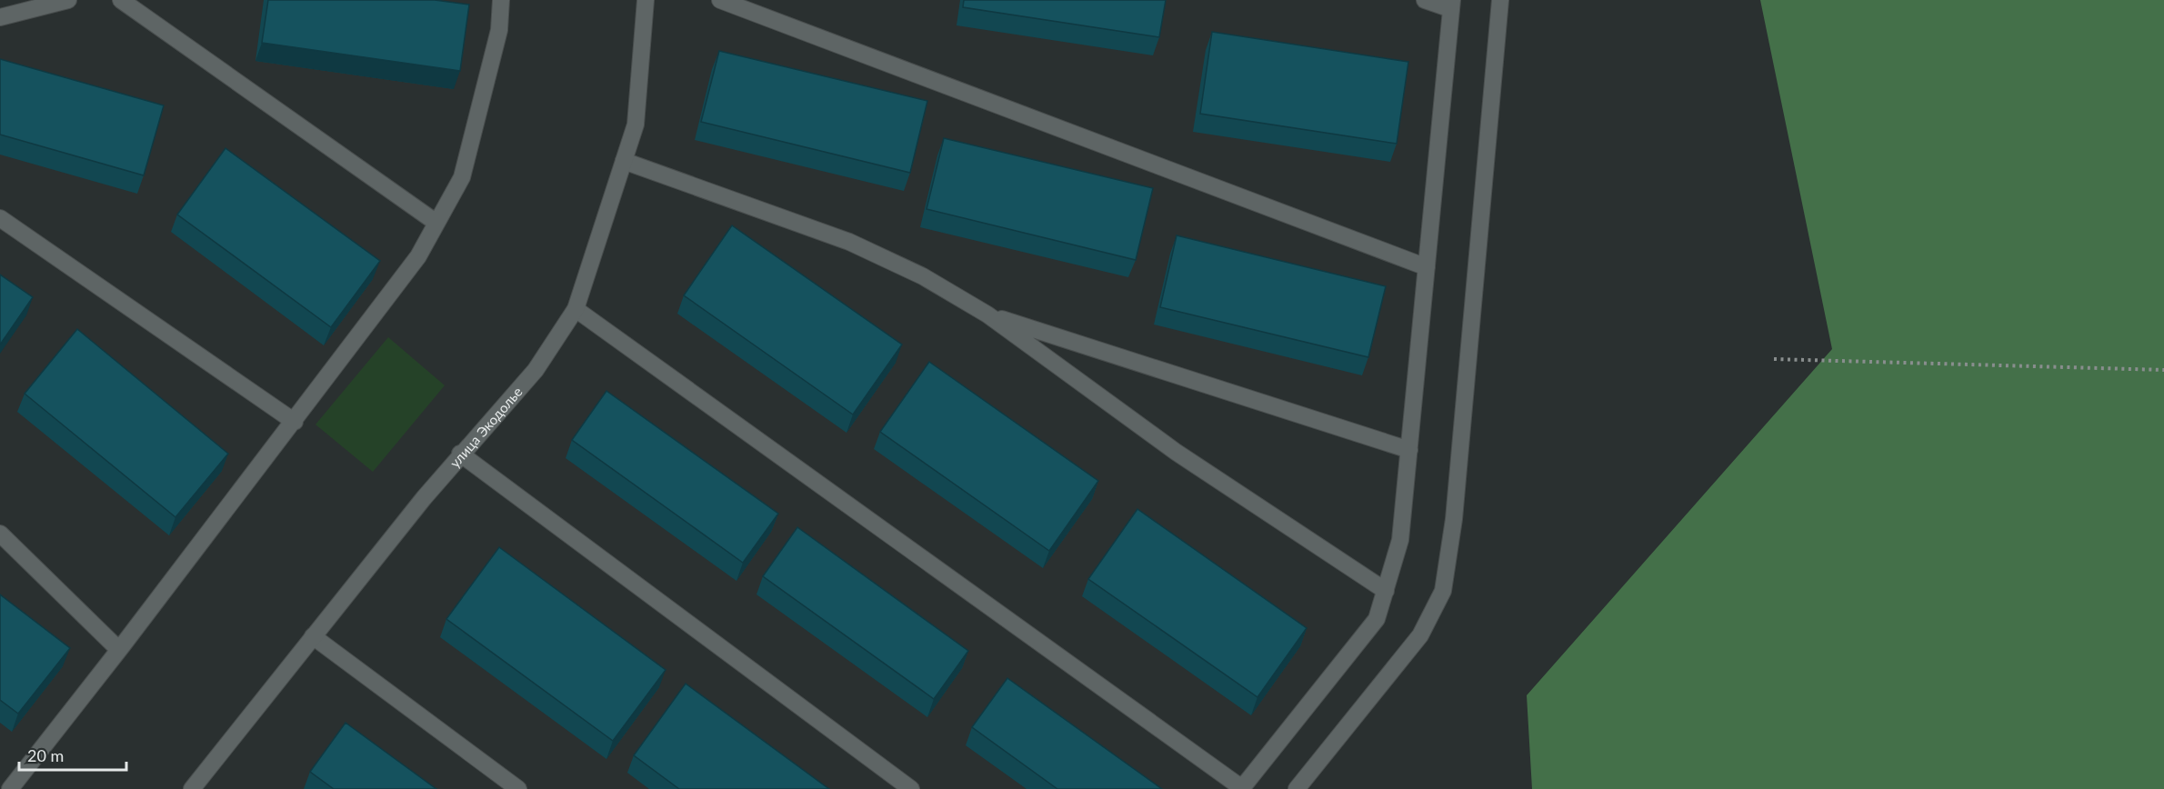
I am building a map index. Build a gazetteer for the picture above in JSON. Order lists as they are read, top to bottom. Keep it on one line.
{"streets":{"street":["улица Экодолье"]},"scale_bar":"20 m"}
